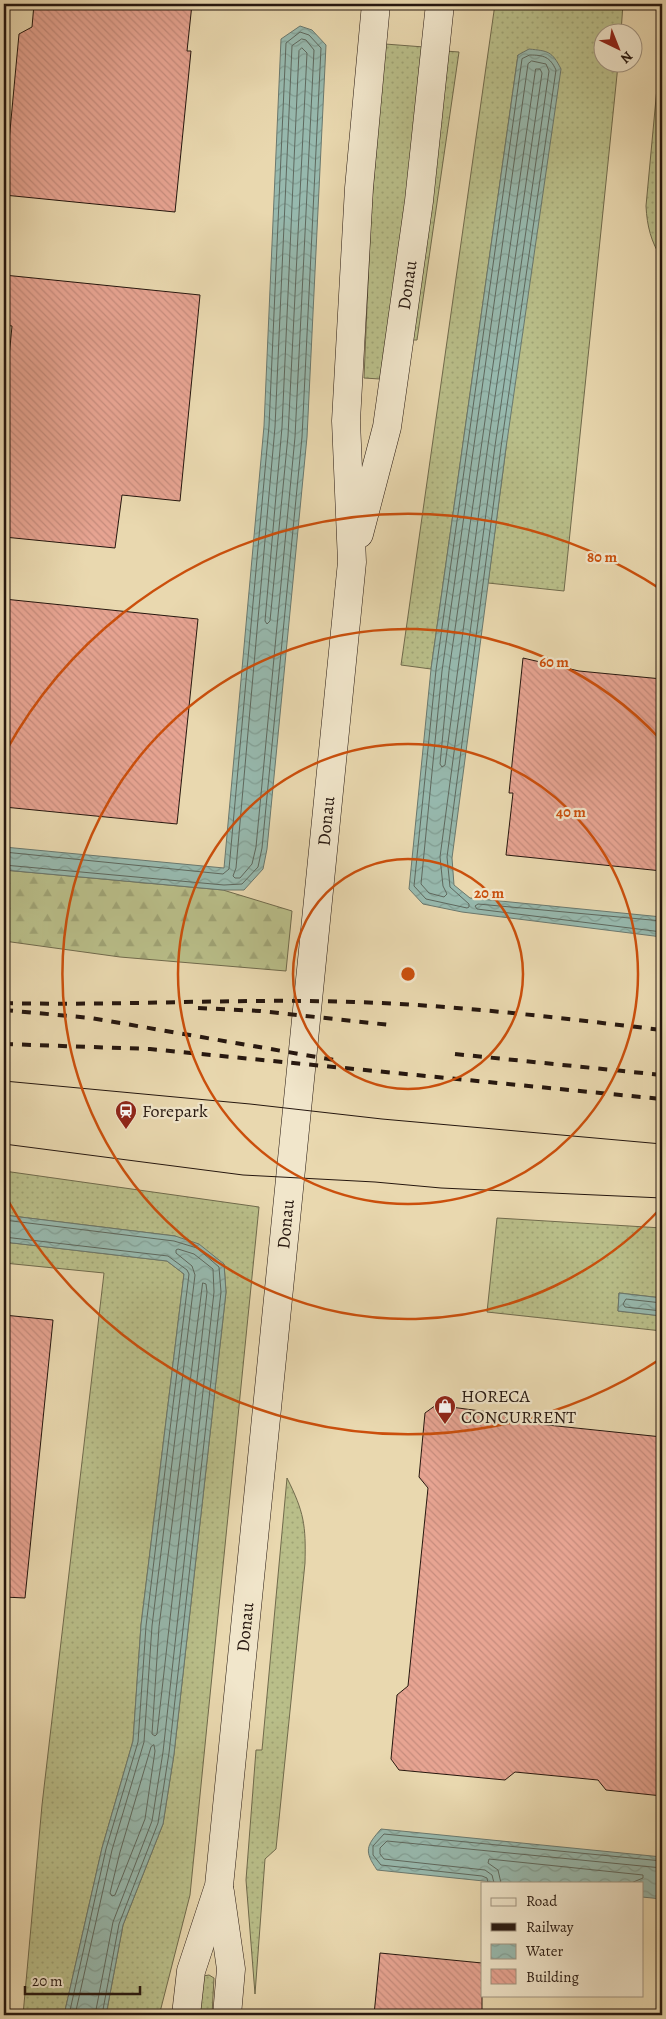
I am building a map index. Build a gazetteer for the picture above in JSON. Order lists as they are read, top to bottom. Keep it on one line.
{"streets":{"main road":["Donau"]},"places":{"station":["Forepark"],"shop":["HORECA CONCURRENT"]},"legend":["Road","Railway","Water","Building"],"scale_bar":"20 m","north":"bottom right","rings":["80 m","60 m","40 m","20 m"]}
